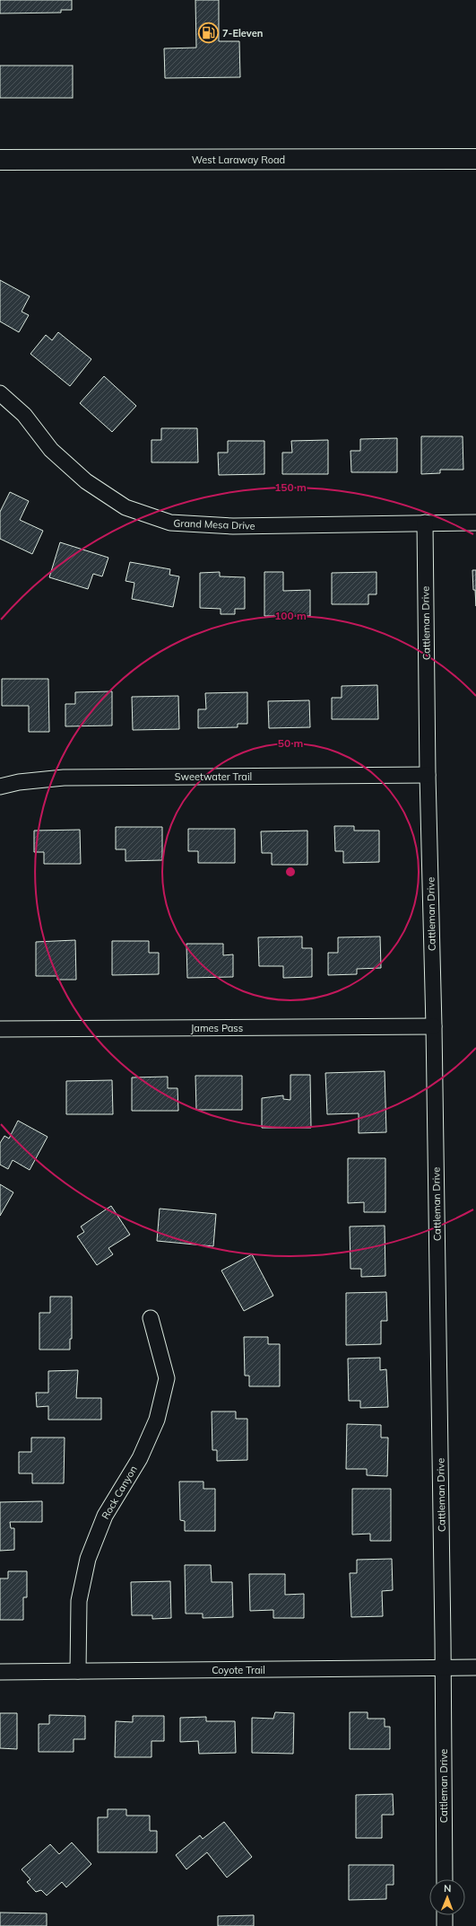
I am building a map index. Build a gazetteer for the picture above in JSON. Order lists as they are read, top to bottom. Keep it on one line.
{"streets":{"main road":["West Laraway Road"],"street":["Grand Mesa Drive","Cattleman Drive","Sweetwater Trail","James Pass","Rock Canyon","Coyote Trail"]},"crossings":[["Grand Mesa Drive","Cattleman Drive"],["Cattleman Drive","Sweetwater Trail"],["Cattleman Drive","James Pass"],["Cattleman Drive","Coyote Trail"],["Rock Canyon","Coyote Trail"]],"places":{"fuel station":["7-Eleven"]},"north":"top","rings":["150 m","100 m","50 m"]}
